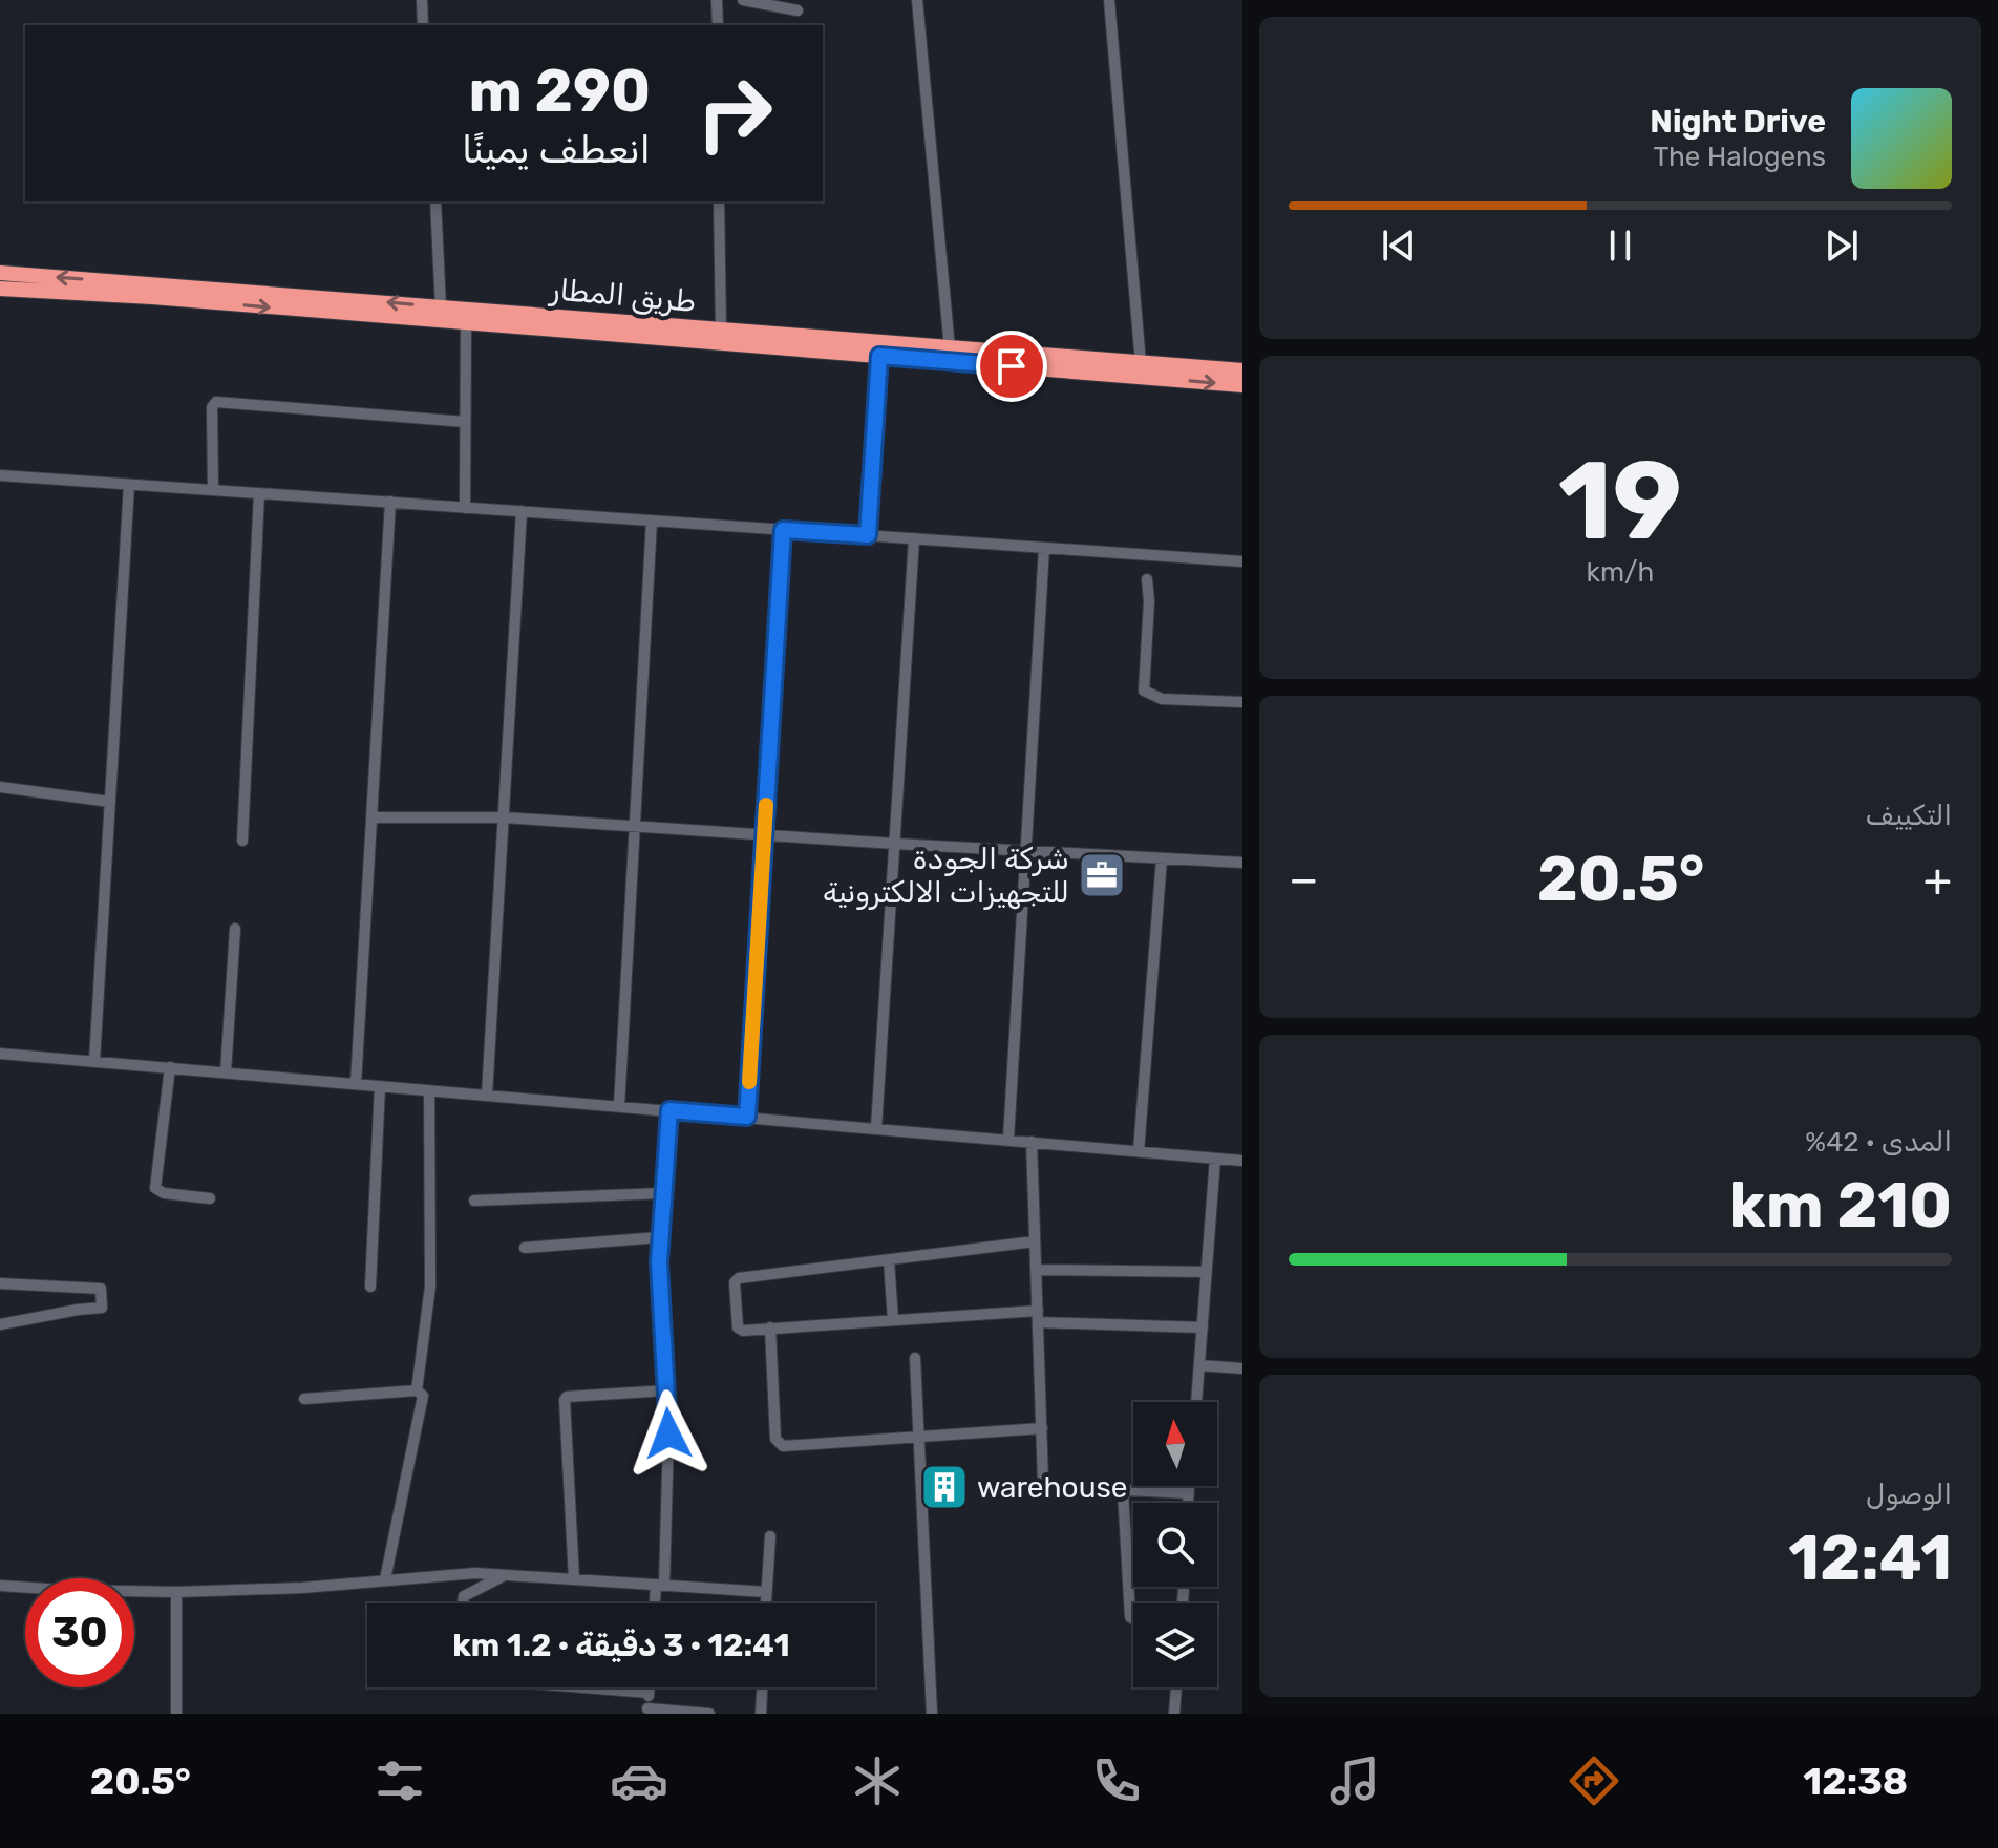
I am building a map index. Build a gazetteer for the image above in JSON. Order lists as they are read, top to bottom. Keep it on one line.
{"streets":{"highway":["طريق المطار"]},"places":{"office":["شركة الجودة للتجهيزات الالكترونية"],"building":["warehouse"]},"north":"top","page":{"turn":["290 m","انعطف يمينًا"],"song":["Night Drive","The Halogens"],"tile":[["19","km/h"],"التكييف",["المدى · 42%","210 km"],["الوصول","12:41"]],"heat":["−","20.5°","+"],"limit":"30","trip":"12:41 · 3 دقيقة · 1.2 km","tabs":["12:38","20.5°"]}}
